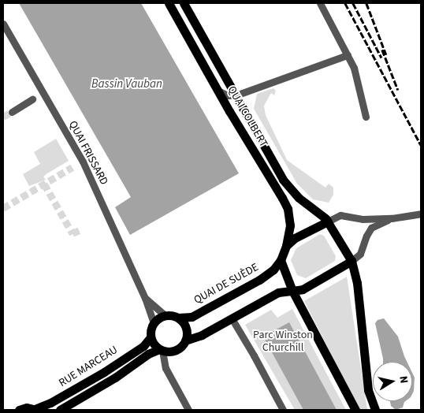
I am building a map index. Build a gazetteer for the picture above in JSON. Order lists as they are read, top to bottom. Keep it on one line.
{"streets":{"main road":["QUAI COLBERT","QUAI DE SUÈDE","RUE MARCEAU"],"street":["QUAI FRISSARD"]},"crossings":[["QUAI COLBERT","QUAI DE SUÈDE"],["QUAI FRISSARD","QUAI DE SUÈDE"],["QUAI FRISSARD","RUE MARCEAU"],["QUAI DE SUÈDE","RUE MARCEAU"]],"water":["Bassin Vauban"],"parks":["Parc Winston Churchill"],"north":"right"}
